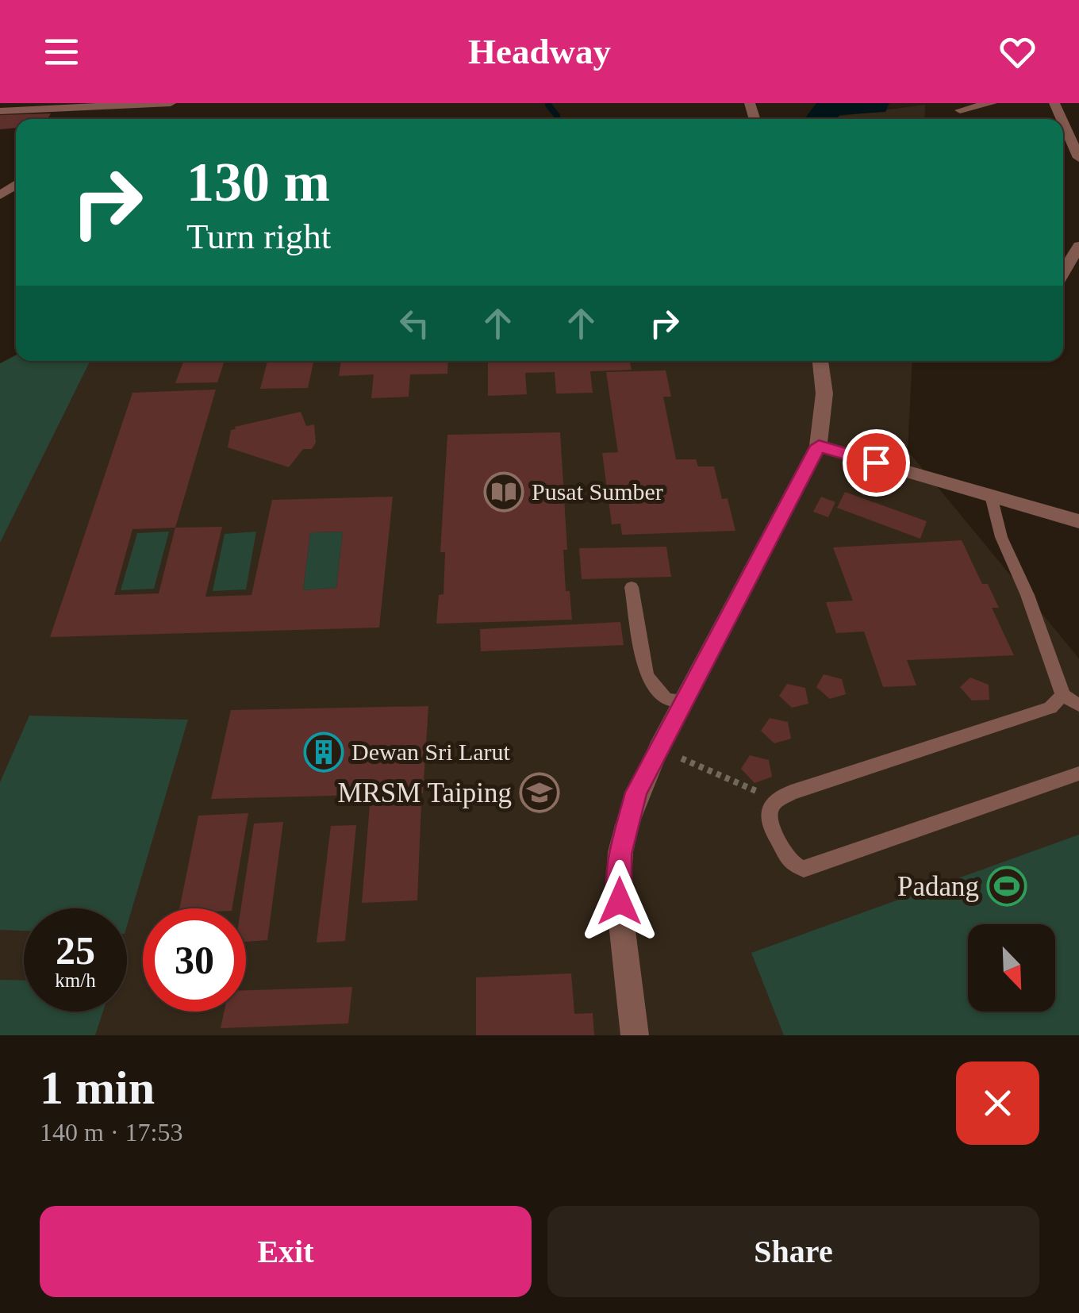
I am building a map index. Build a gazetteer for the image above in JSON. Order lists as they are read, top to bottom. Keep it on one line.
{"places":{"library":["Pusat Sumber"],"building":["Dewan Sri Larut"],"school or university":["MRSM Taiping"],"sports":["Padang"]},"north":"bottom right","page":{"header":"Headway","turn":["130 m","Turn right"],"speed":"25 km/h","limit":"30","heading":["1 min","140 m · 17:53"],"buttons":["Exit","Share"]}}
